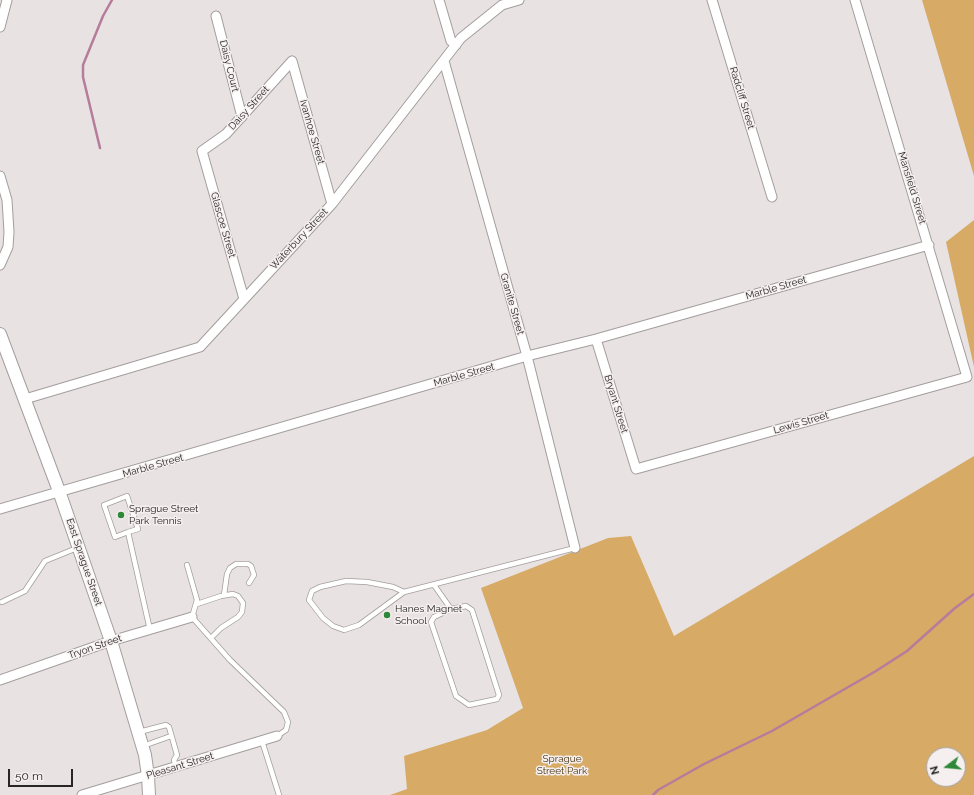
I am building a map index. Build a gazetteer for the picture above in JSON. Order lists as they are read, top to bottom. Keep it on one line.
{"streets":{"street":["Daisy Court","Radcliff Street","Daisy Street","Ivanhoe Street","Mansfield Street","Glascoe Street","Waterbury Street","Marble Street","Granite Street","Bryant Street","Lewis Street","East Sprague Street","Tryon Street","Pleasant Street"]},"crossings":[["Daisy Court","Daisy Street"],["Daisy Street","Ivanhoe Street"],["Daisy Street","Glascoe Street"],["Ivanhoe Street","Waterbury Street"],["Mansfield Street","Marble Street"],["Mansfield Street","Lewis Street"],["Glascoe Street","Waterbury Street"],["Waterbury Street","Granite Street"],["Waterbury Street","East Sprague Street"],["Marble Street","Granite Street"],["Marble Street","Bryant Street"],["Marble Street","East Sprague Street"],["Bryant Street","Lewis Street"],["East Sprague Street","Tryon Street"],["East Sprague Street","Pleasant Street"]],"parks":["Sprague Street Park"],"places":["Sprague Street Park Tennis","Hanes Magnet School"],"scale_bar":"50 m","north":"left"}
